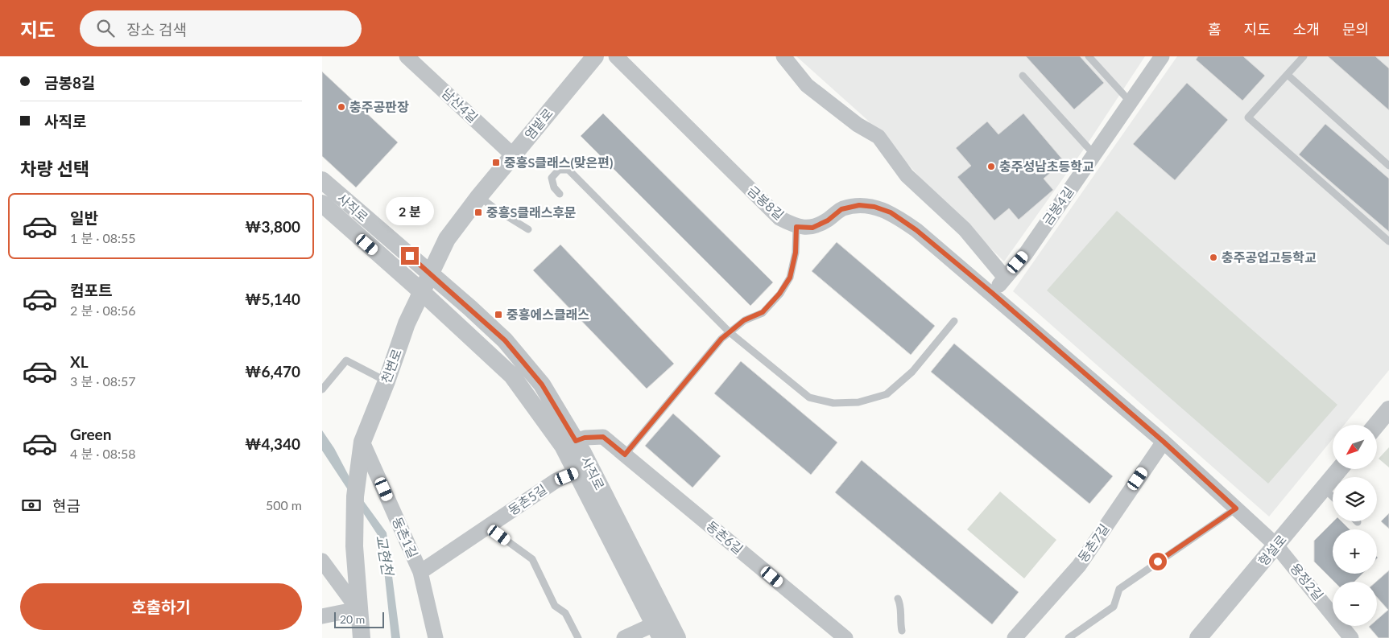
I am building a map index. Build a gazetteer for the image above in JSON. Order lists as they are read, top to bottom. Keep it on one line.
{"streets":{"street":["남산4길","염밭로","금봉8길","금봉4길","사직로","천변로","동촌5길","동촌1길","동촌6길","동촌7길","형설로","용정2길"]},"crossings":[["남산4길","염밭로"],["염밭로","사직로"],["염밭로","천변로"],["금봉8길","금봉4길"],["금봉8길","동촌7길"],["금봉8길","형설로"],["금봉8길","용정2길"],["사직로","천변로"],["사직로","동촌5길"],["사직로","동촌6길"],["천변로","동촌1길"],["동촌5길","동촌1길"],["형설로","용정2길"]],"water":["교현천"],"places":{"other":["충주공판장","충주성남초등학교","충주공업고등학교"],"transit":["중흥S클래스(맞은편)","중흥S클래스후문","중흥에스클래스"]},"scale_bar":"20 m","north":"bottom left","page":{"header":"지도","search":"장소 검색","nav":["홈","지도","소개","문의"],"banner":["금봉8길","사직로"],"heading":"차량 선택","list":[{"name":"일반","note":"1 분 · 08:55","value":"₩3,800"},{"name":"컴포트","note":"2 분 · 08:56","value":"₩5,140"},{"name":"XL","note":"3 분 · 08:57","value":"₩6,470"},{"name":"Green","note":"4 분 · 08:58","value":"₩4,340"}],"bubble":"2 분","map_buttons":["+","−"],"pay":["현금","500 m"],"buttons":"호출하기","scale":"20 m"}}
